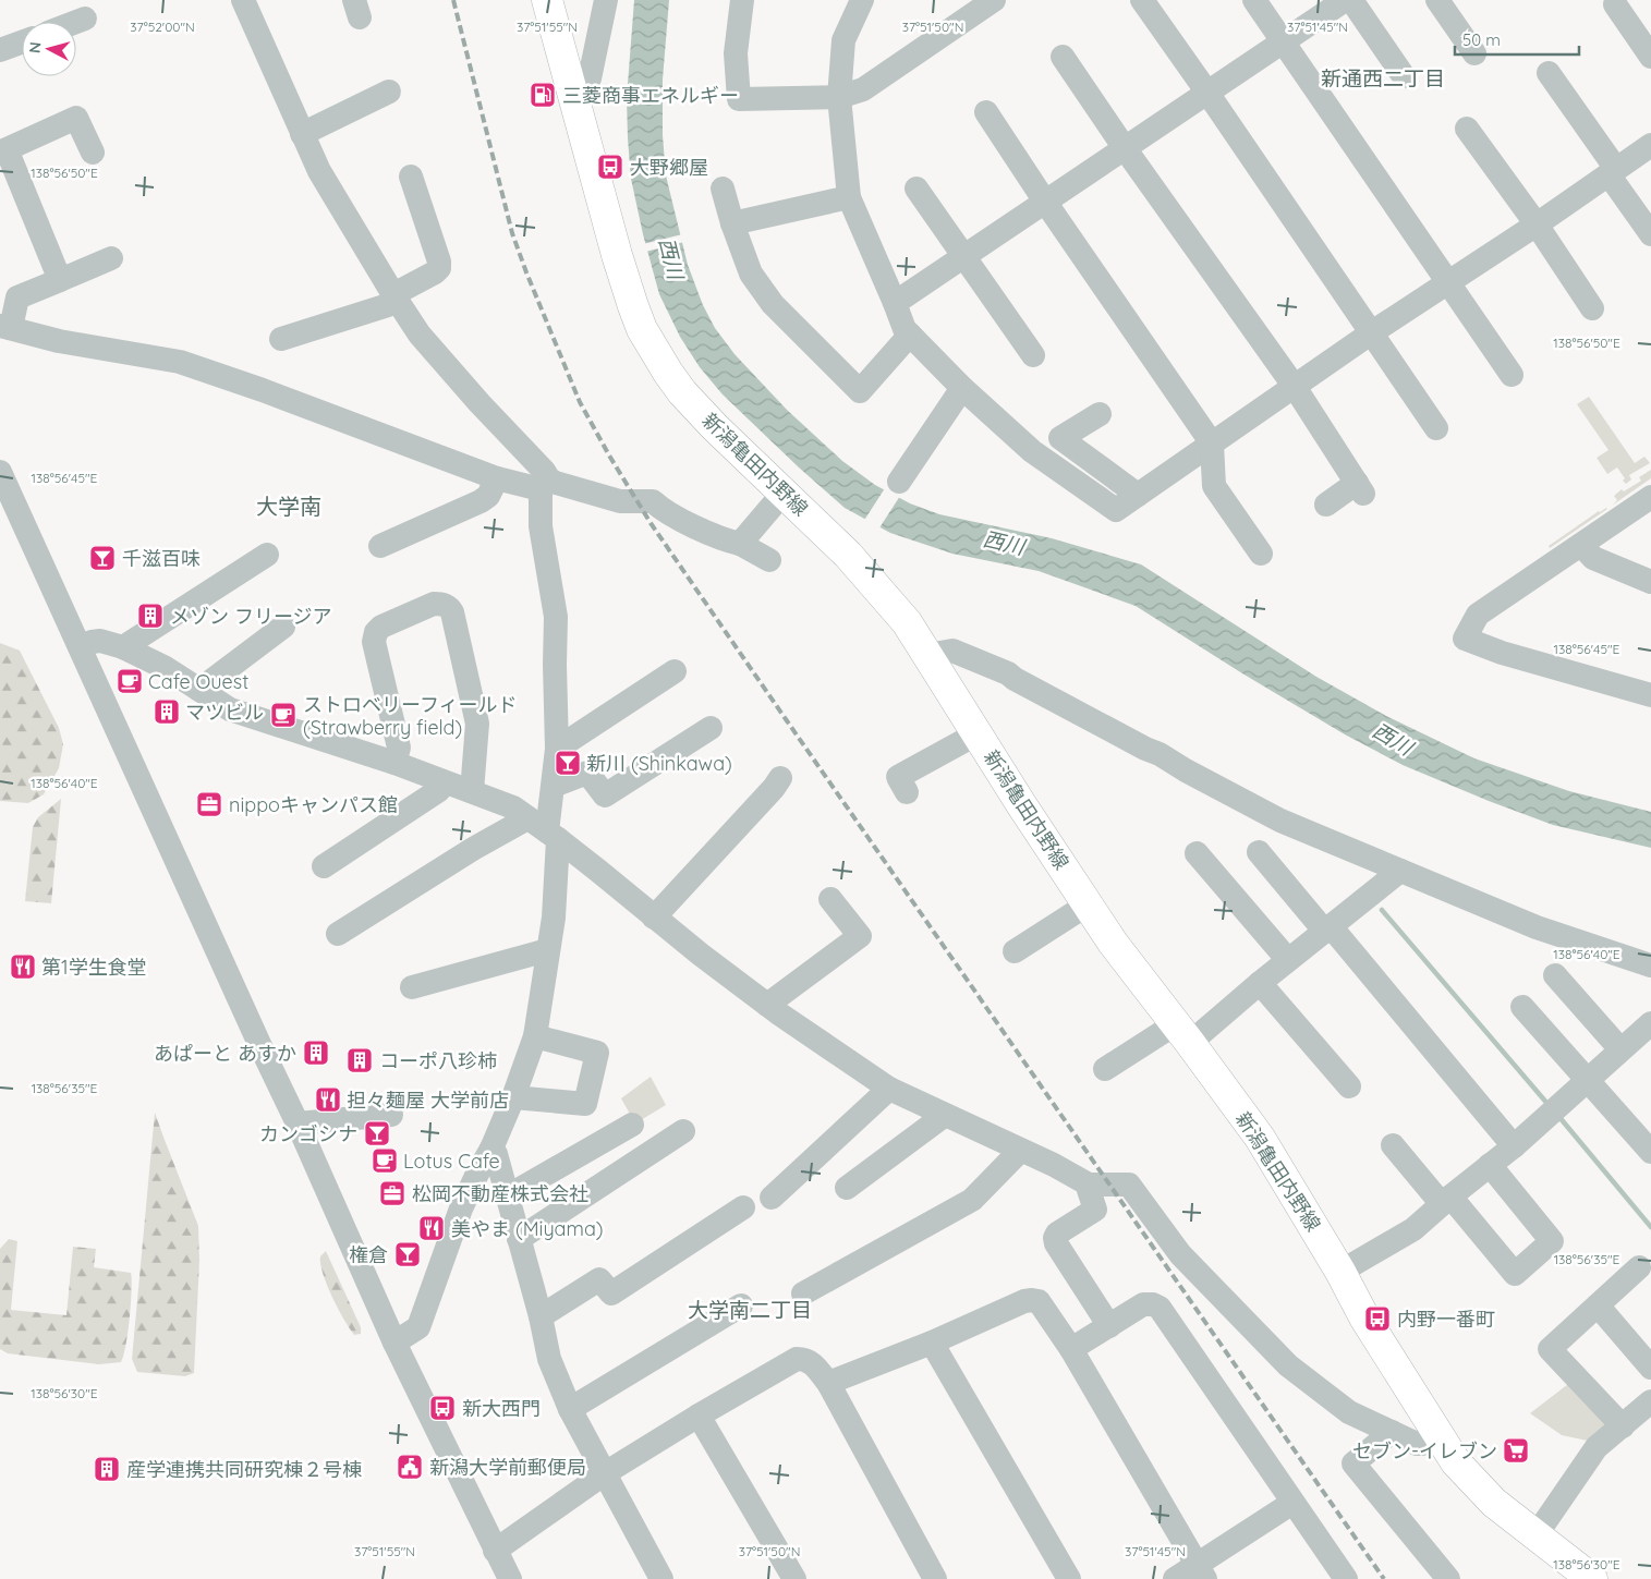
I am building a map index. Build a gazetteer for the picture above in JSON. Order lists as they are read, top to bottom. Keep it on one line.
{"streets":{"main road":["新潟亀田内野線"]},"districts":["新通西二丁目","大学南","大学南二丁目"],"water":["西川"],"places":{"fuel station":["三菱商事エネルギー"],"bus stop":["大野郷屋","内野一番町","新大西門"],"bar":["千滋百味","新川 (Shinkawa)","カンゴシナ","権倉"],"building":["メゾン フリージア","マツビル","あぱーと あすか","コーポ八珍柿","産学連携共同研究棟２号棟"],"cafe":["Cafe Ouest","ストロベリーフィールド (Strawberry field)","Lotus Cafe"],"office":["nippoキャンパス館","松岡不動産株式会社"],"restaurant":["第1学生食堂","担々麺屋 大学前店","美やま (Miyama)"],"supermarket":["セブン-イレブン"],"public building":["新潟大学前郵便局"]},"scale_bar":"50 m","north":"left","coordinates":["37°52'00\"N","37°51'55\"N","37°51'50\"N","37°51'45\"N","138°56'50\"E","138°56'45\"E","138°56'40\"E","138°56'35\"E","138°56'30\"E"]}
